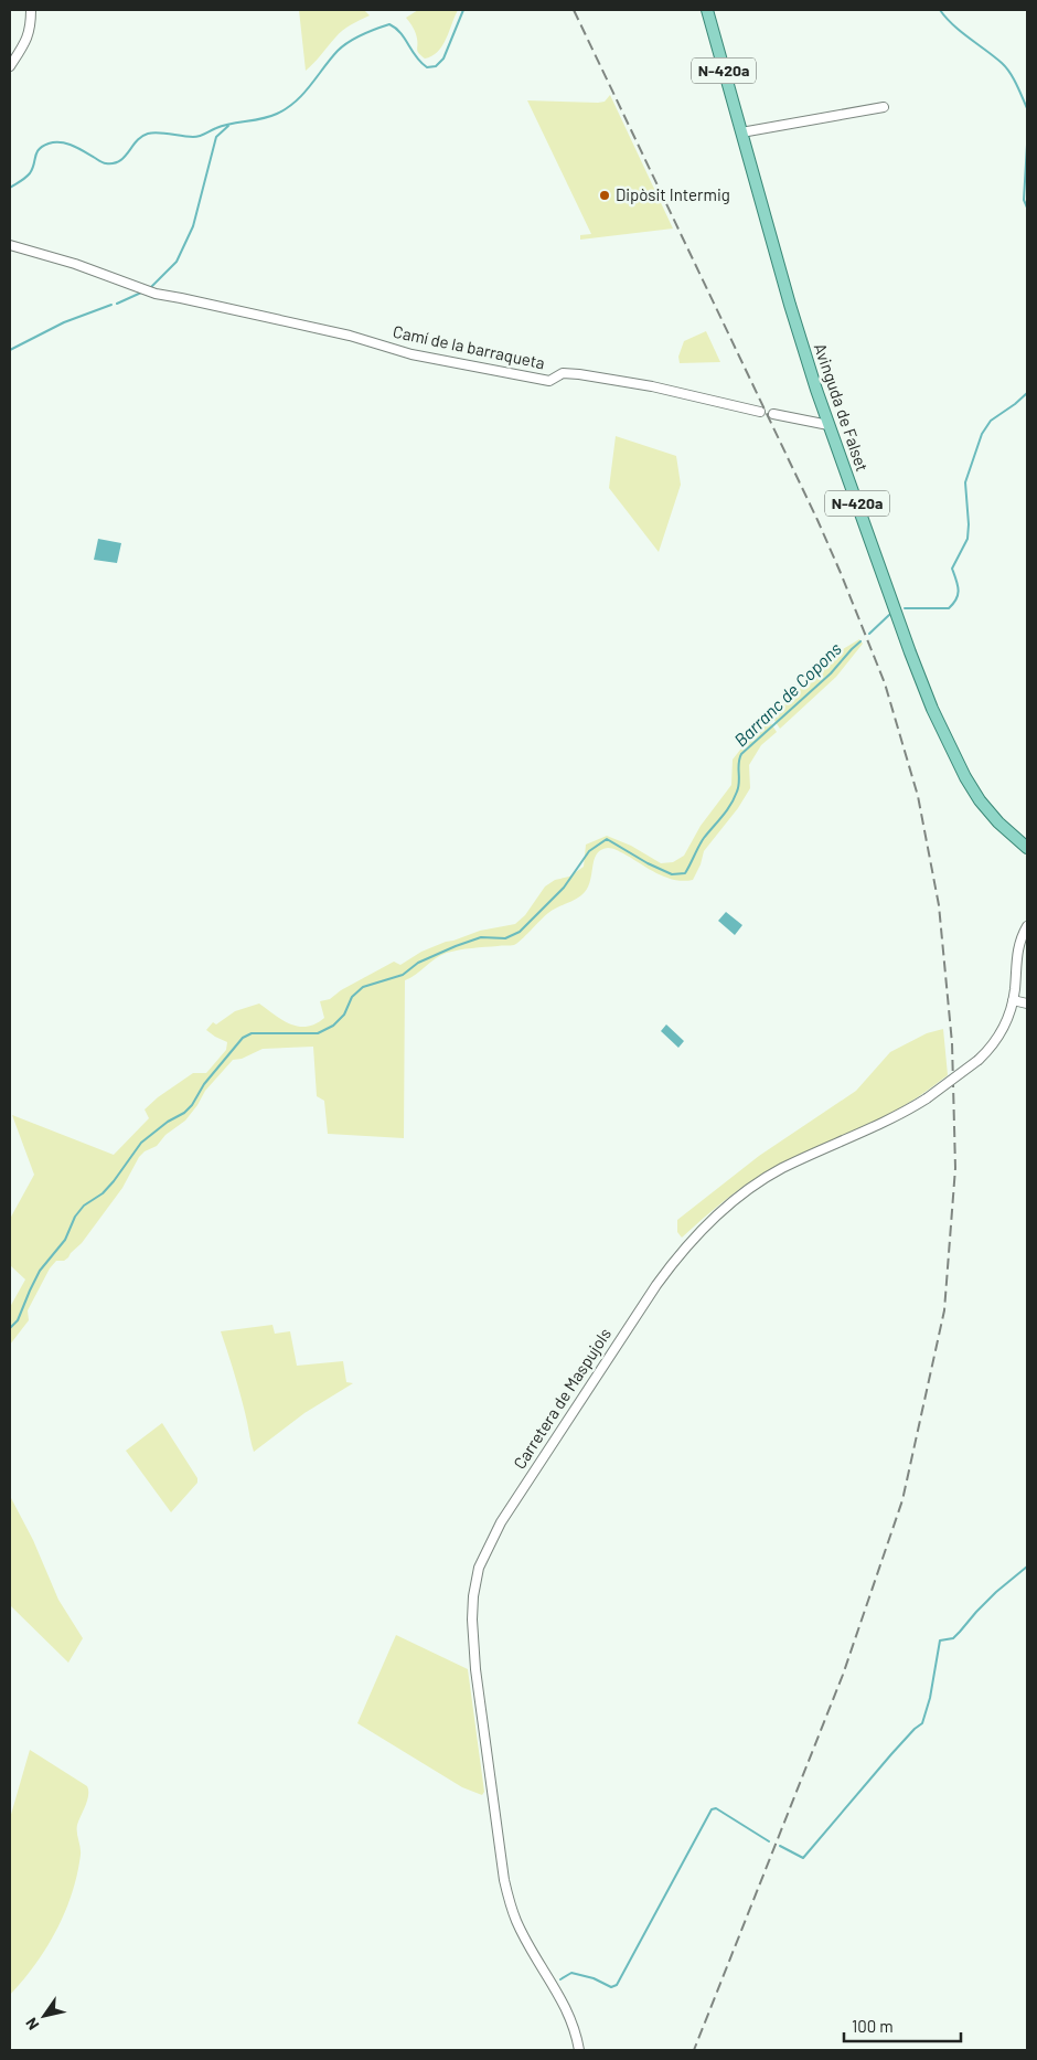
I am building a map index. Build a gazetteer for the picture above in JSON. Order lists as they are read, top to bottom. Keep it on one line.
{"streets":{"main road":["N-420a","Avinguda de Falset"],"street":["Camí de la barraqueta","Carretera de Maspujols"]},"water":["Barranc de Copons"],"places":["Dipòsit Intermig"],"scale_bar":"100 m","north":"bottom left"}
